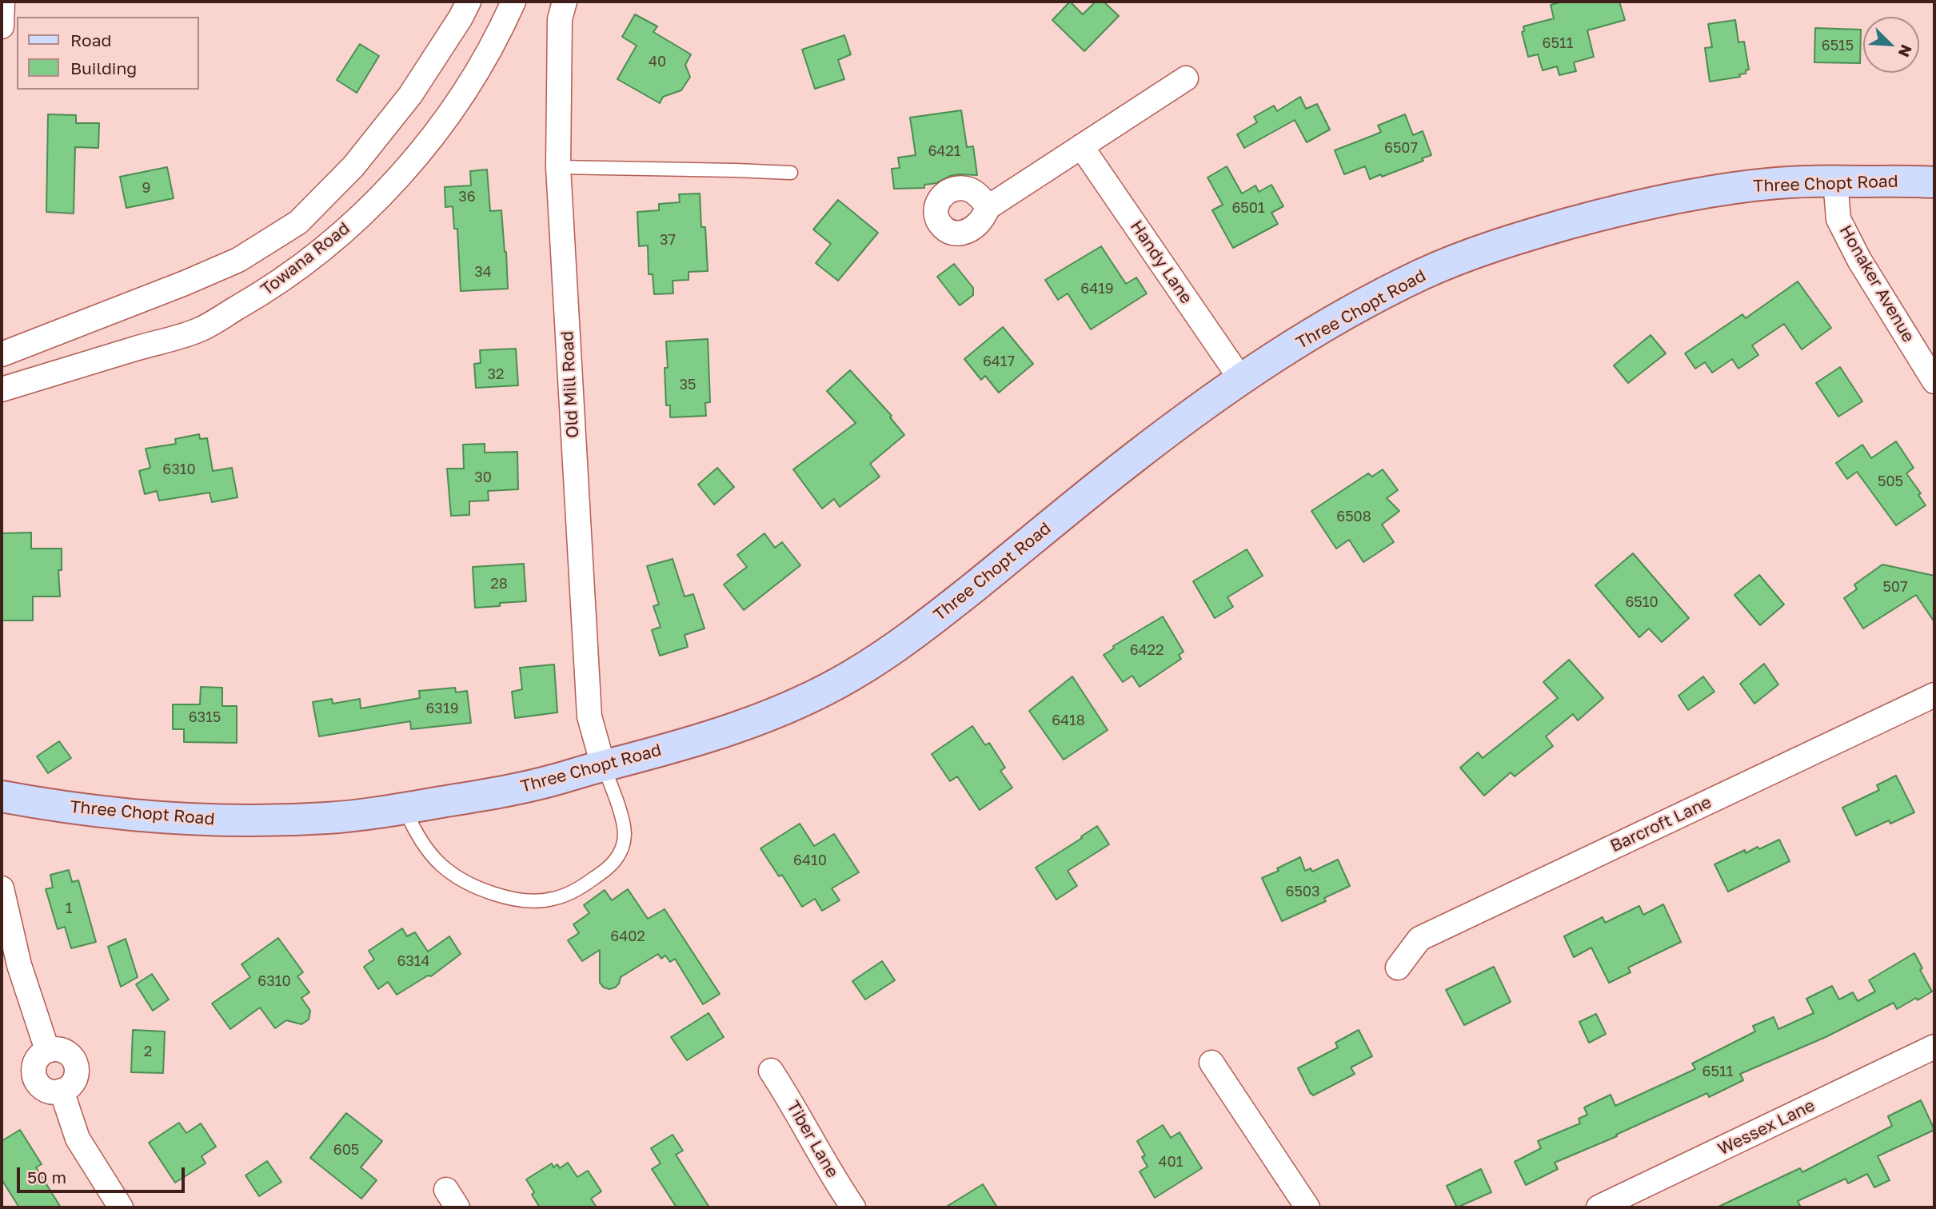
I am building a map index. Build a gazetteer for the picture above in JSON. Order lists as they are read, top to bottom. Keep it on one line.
{"streets":{"main road":["Three Chopt Road"],"street":["Towana Road","Handy Lane","Honaker Avenue","Old Mill Road","Barcroft Lane","Wessex Lane","Tiber Lane"]},"crossings":[["Three Chopt Road","Handy Lane"],["Three Chopt Road","Honaker Avenue"],["Three Chopt Road","Old Mill Road"]],"house_numbers":["6511","6515","40","6507","6421","9","36","6501","37","34","6419","6417","32","35","6310","30","505","6508","28","507","6510","6422","6319","6315","6418","6410","6503","1","6402","6314","6310","2","6511","605","401"],"legend":["Road","Building"],"scale_bar":"50 m","north":"bottom right"}
